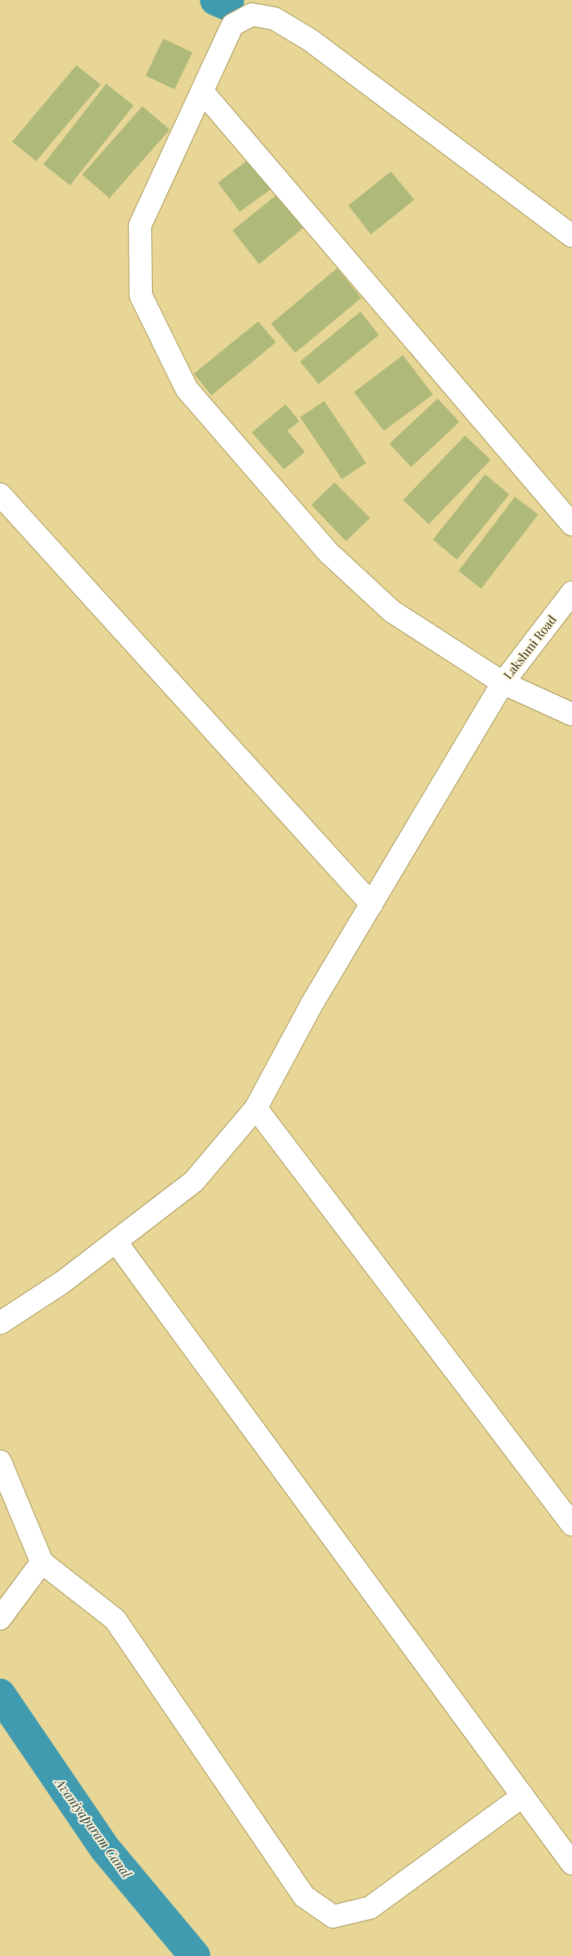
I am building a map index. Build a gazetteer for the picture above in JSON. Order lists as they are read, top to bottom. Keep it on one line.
{"streets":{"street":["Lakshmi Road"]},"water":["Avaniyapuram Canal"]}
